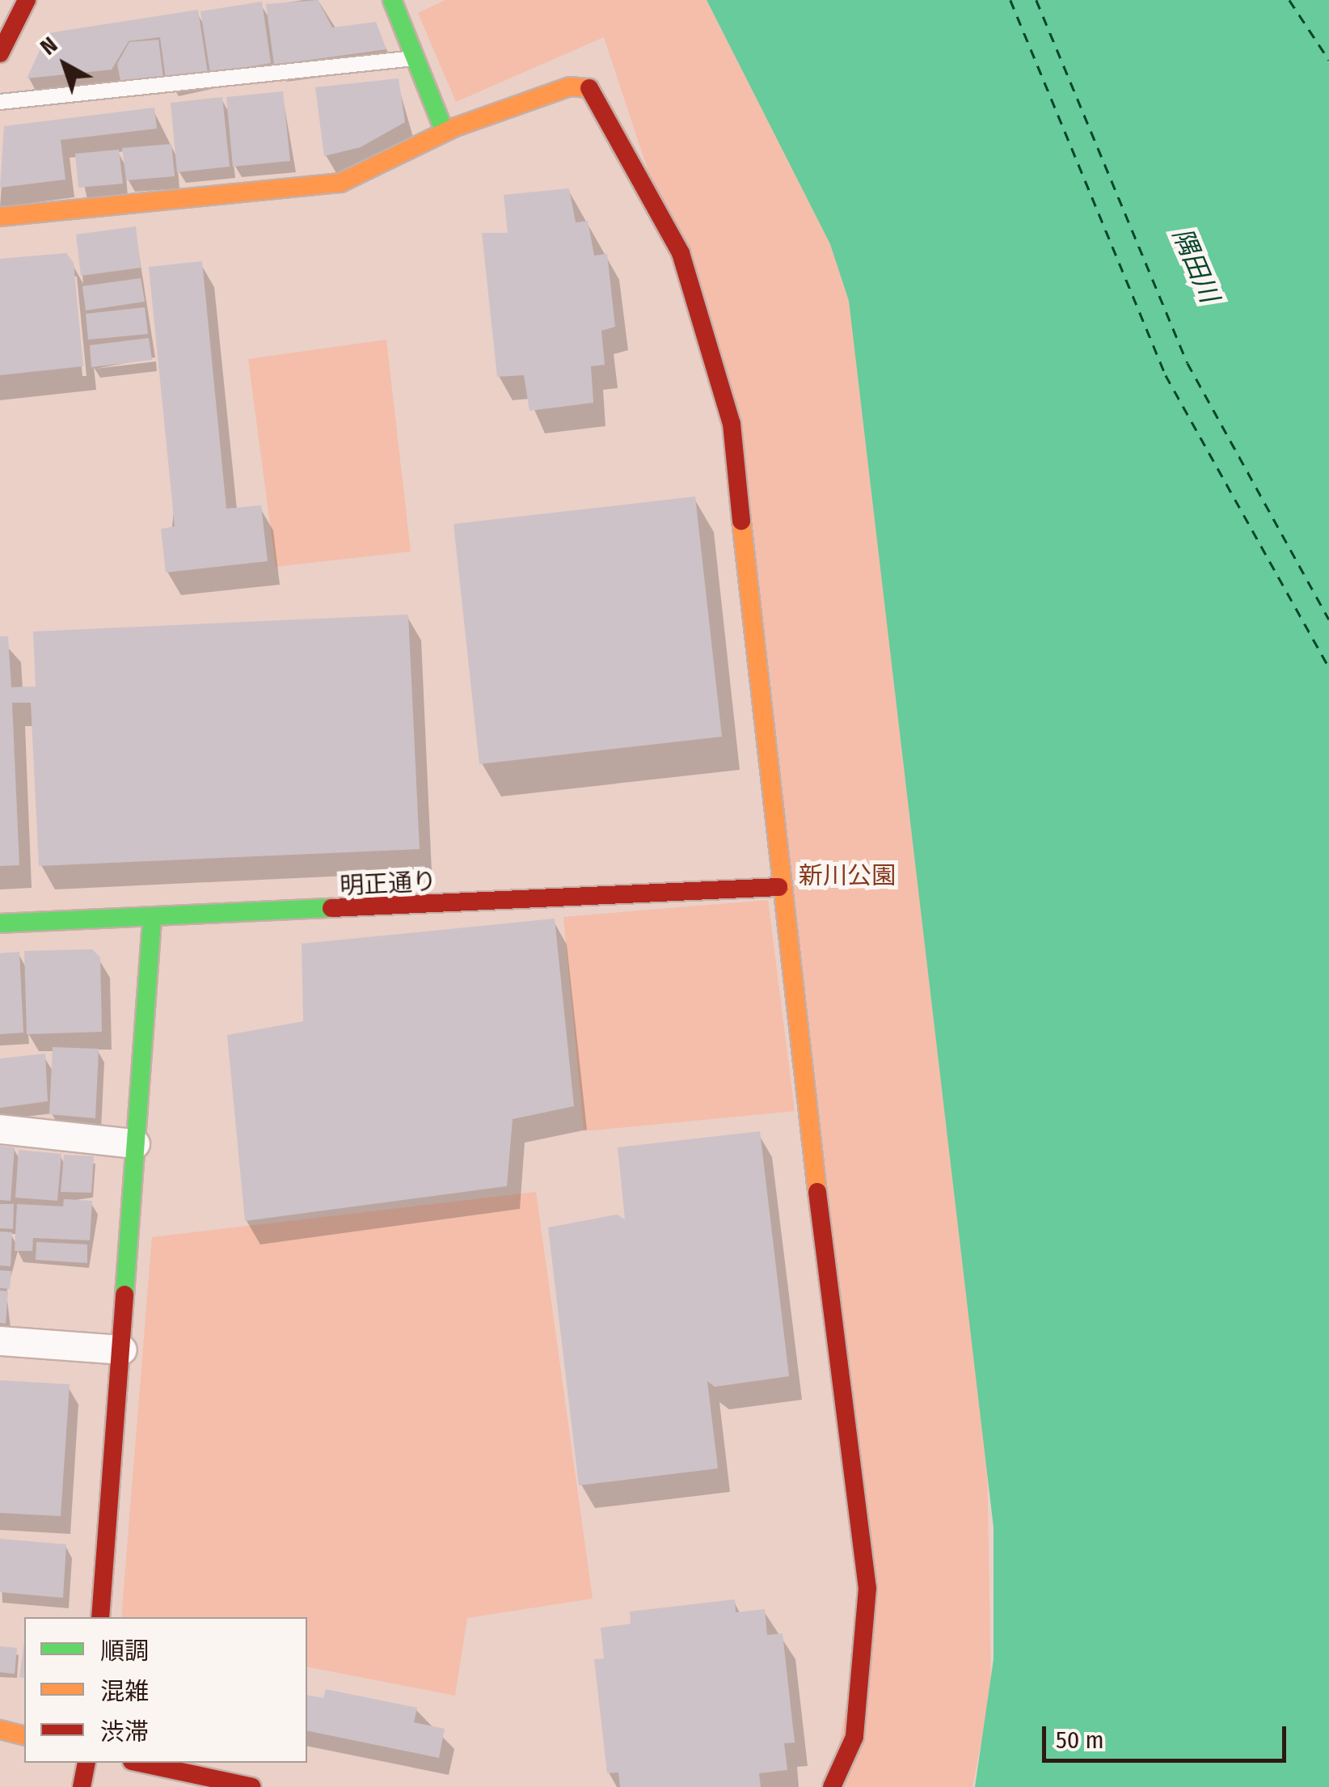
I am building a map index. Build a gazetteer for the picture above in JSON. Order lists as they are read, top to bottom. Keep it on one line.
{"streets":{"street":["明正通り"]},"water":["隅田川"],"parks":["新川公園"],"legend":["順調","混雑","渋滞"],"scale_bar":"50 m","north":"top left"}
